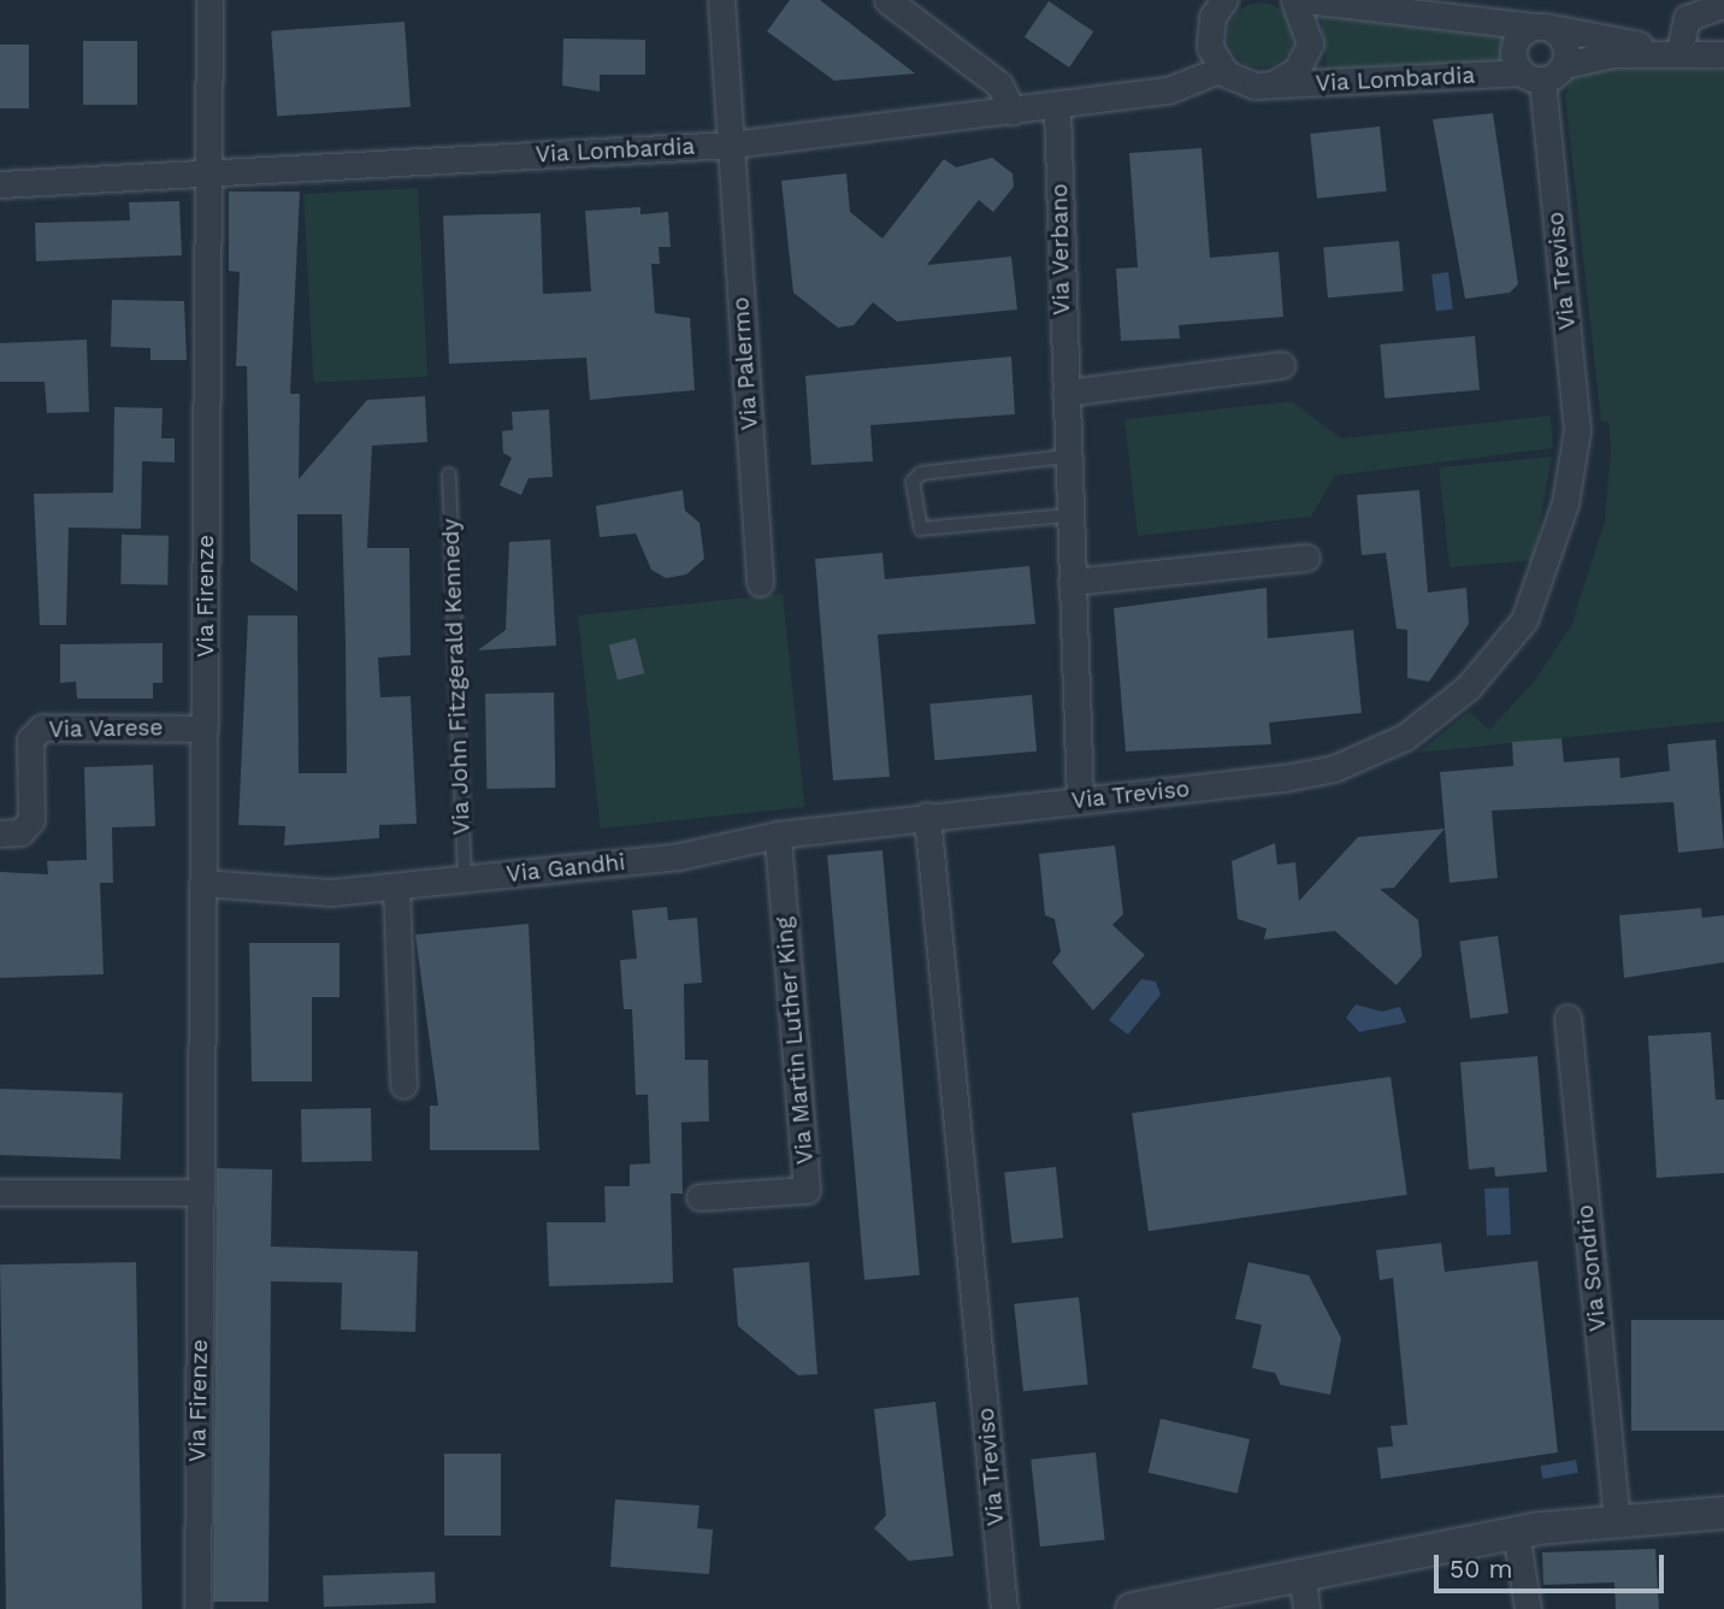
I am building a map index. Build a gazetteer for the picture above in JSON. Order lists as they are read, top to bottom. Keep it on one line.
{"streets":{"street":["Via Lombardia","Via Verbano","Via Treviso","Via Palermo","Via Firenze","Via Varese","Via Gandhi","Via Martin Luther King","Via Sondrio"],"lane":["Via John Fitzgerald Kennedy"]},"crossings":[["Via Lombardia","Via Verbano"],["Via Lombardia","Via Treviso"],["Via Lombardia","Via Palermo"],["Via Lombardia","Via Firenze"],["Via Verbano","Via Treviso"],["Via Treviso","Via Gandhi"],["Via Firenze","Via Varese"],["Via Firenze","Via Gandhi"],["Via John Fitzgerald Kennedy","Via Gandhi"],["Via Gandhi","Via Martin Luther King"]],"scale_bar":"50 m"}
